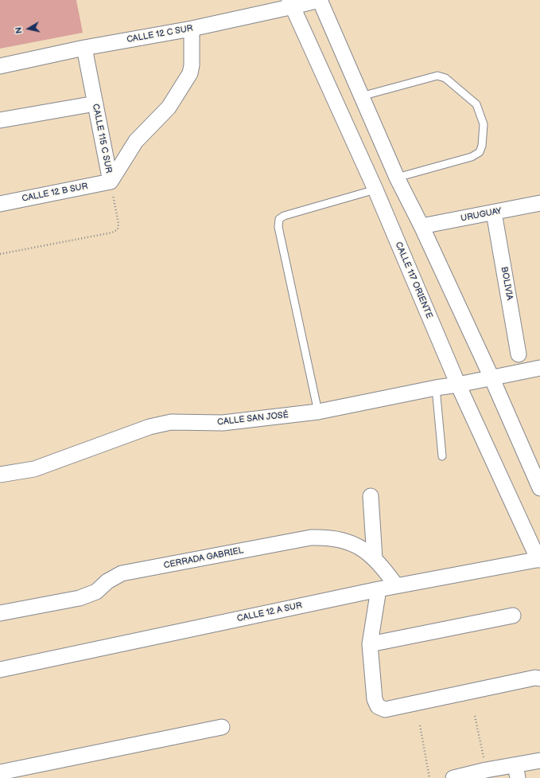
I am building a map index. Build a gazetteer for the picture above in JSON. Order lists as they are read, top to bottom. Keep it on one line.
{"streets":{"street":["CALLE 12 C SUR","CALLE 115 C SUR","CALLE 12 B SUR","URUGUAY","CALLE 117 ORIENTE","BOLIVIA","CALLE SAN JOSÉ","CERRADA GABRIEL","CALLE 12 A SUR"]},"crossings":[["CALLE 12 C SUR","CALLE 115 C SUR"],["CALLE 12 C SUR","CALLE 117 ORIENTE"],["CALLE 115 C SUR","CALLE 12 B SUR"],["URUGUAY","BOLIVIA"],["CALLE 117 ORIENTE","CALLE SAN JOSÉ"],["CALLE 117 ORIENTE","CALLE 12 A SUR"],["CERRADA GABRIEL","CALLE 12 A SUR"]],"north":"left"}
